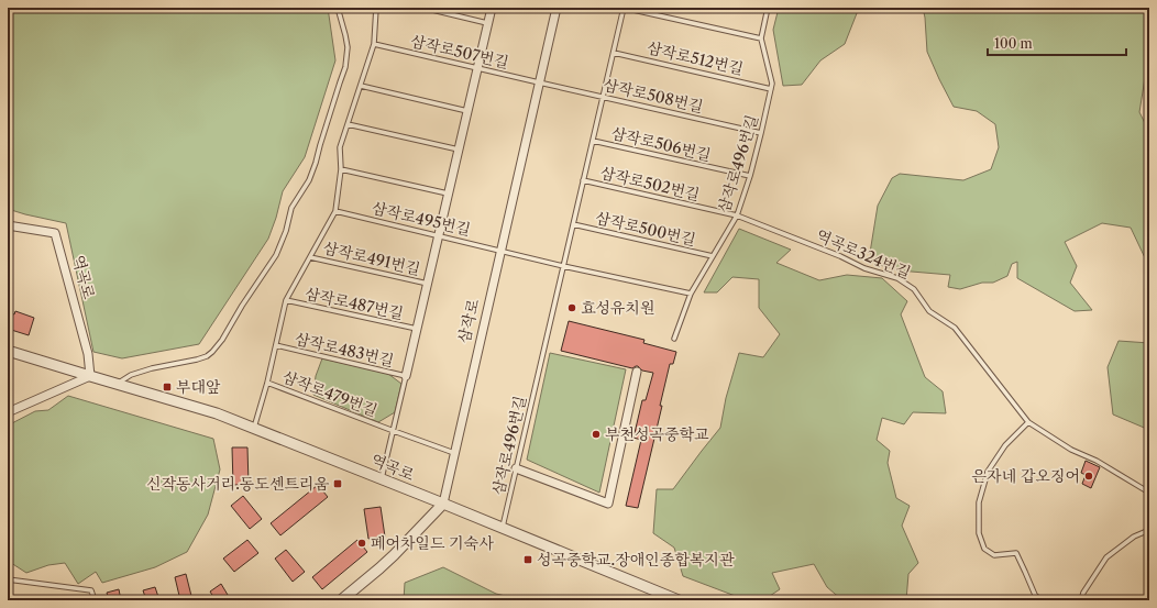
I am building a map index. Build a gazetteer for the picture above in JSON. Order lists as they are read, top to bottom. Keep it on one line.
{"streets":{"street":["역곡로","삼작로"],"lane":["삼작로507번길","삼작로512번길","삼작로508번길","삼작로506번길","삼작로496번길","삼작로502번길","삼작로495번길","삼작로500번길","역곡로324번길","삼작로491번길","삼작로487번길","삼작로483번길","삼작로479번길"]},"crossings":[["삼작로507번길","삼작로508번길"],["삼작로507번길","삼작로"],["삼작로507번길","삼작로479번길"],["삼작로512번길","삼작로496번길"],["삼작로508번길","삼작로496번길"],["삼작로508번길","삼작로"],["삼작로506번길","삼작로496번길"],["삼작로496번길","삼작로502번길"],["삼작로496번길","삼작로500번길"],["삼작로496번길","역곡로324번길"],["삼작로496번길","역곡로"],["삼작로502번길","역곡로324번길"],["삼작로495번길","삼작로"],["삼작로495번길","삼작로479번길"],["삼작로491번길","삼작로479번길"],["역곡로","삼작로"],["삼작로487번길","삼작로479번길"],["삼작로","삼작로479번길"],["삼작로483번길","삼작로479번길"]],"places":{"other":["효성유치원","부천성곡중학교","은자네 갑오징어","페어차일드 기숙사"],"transit":["부대앞","신작동사거리.동도센트리움","성곡중학교.장애인종합복지관"]},"scale_bar":"100 m"}
